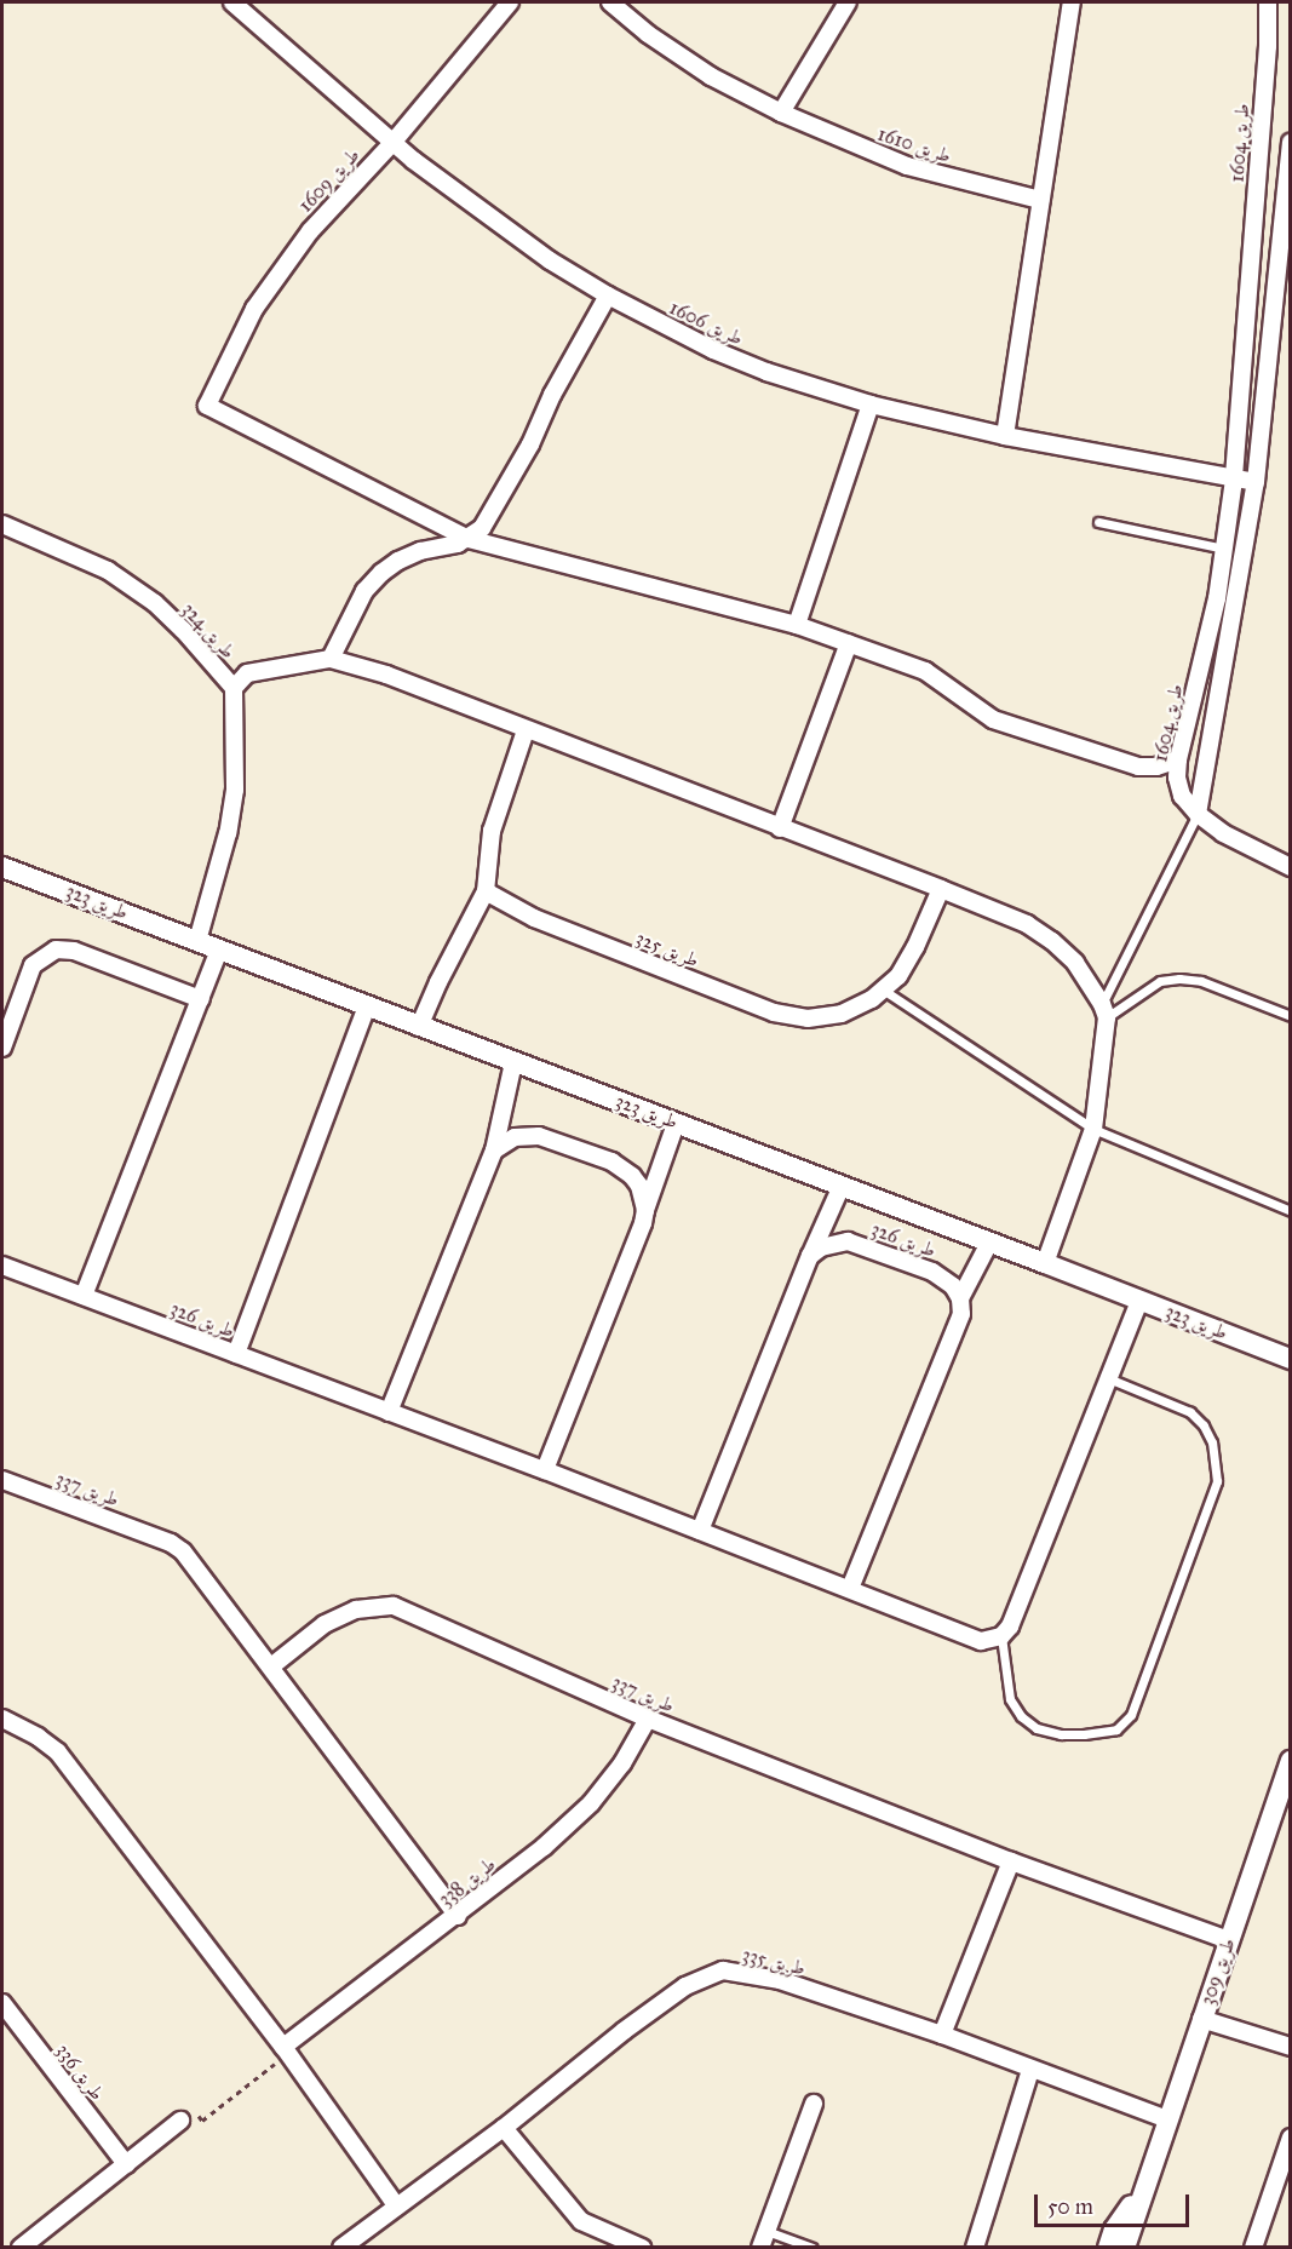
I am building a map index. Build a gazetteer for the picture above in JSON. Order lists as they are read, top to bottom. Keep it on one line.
{"streets":{"street":["طريق 1604","طريق 1610","طريق 1609","طريق 1606","طريق 324","طريق 323","طريق 325","طريق 326","طريق 337","طريق 338","طريق 335","طريق 309","طريق 336"]},"crossings":[["طريق 1604","طريق 1606"],["طريق 1609","طريق 1606"],["طريق 324","طريق 323"],["طريق 337","طريق 338"],["طريق 337","طريق 309"],["طريق 335","طريق 309"]],"scale_bar":"50 m"}
